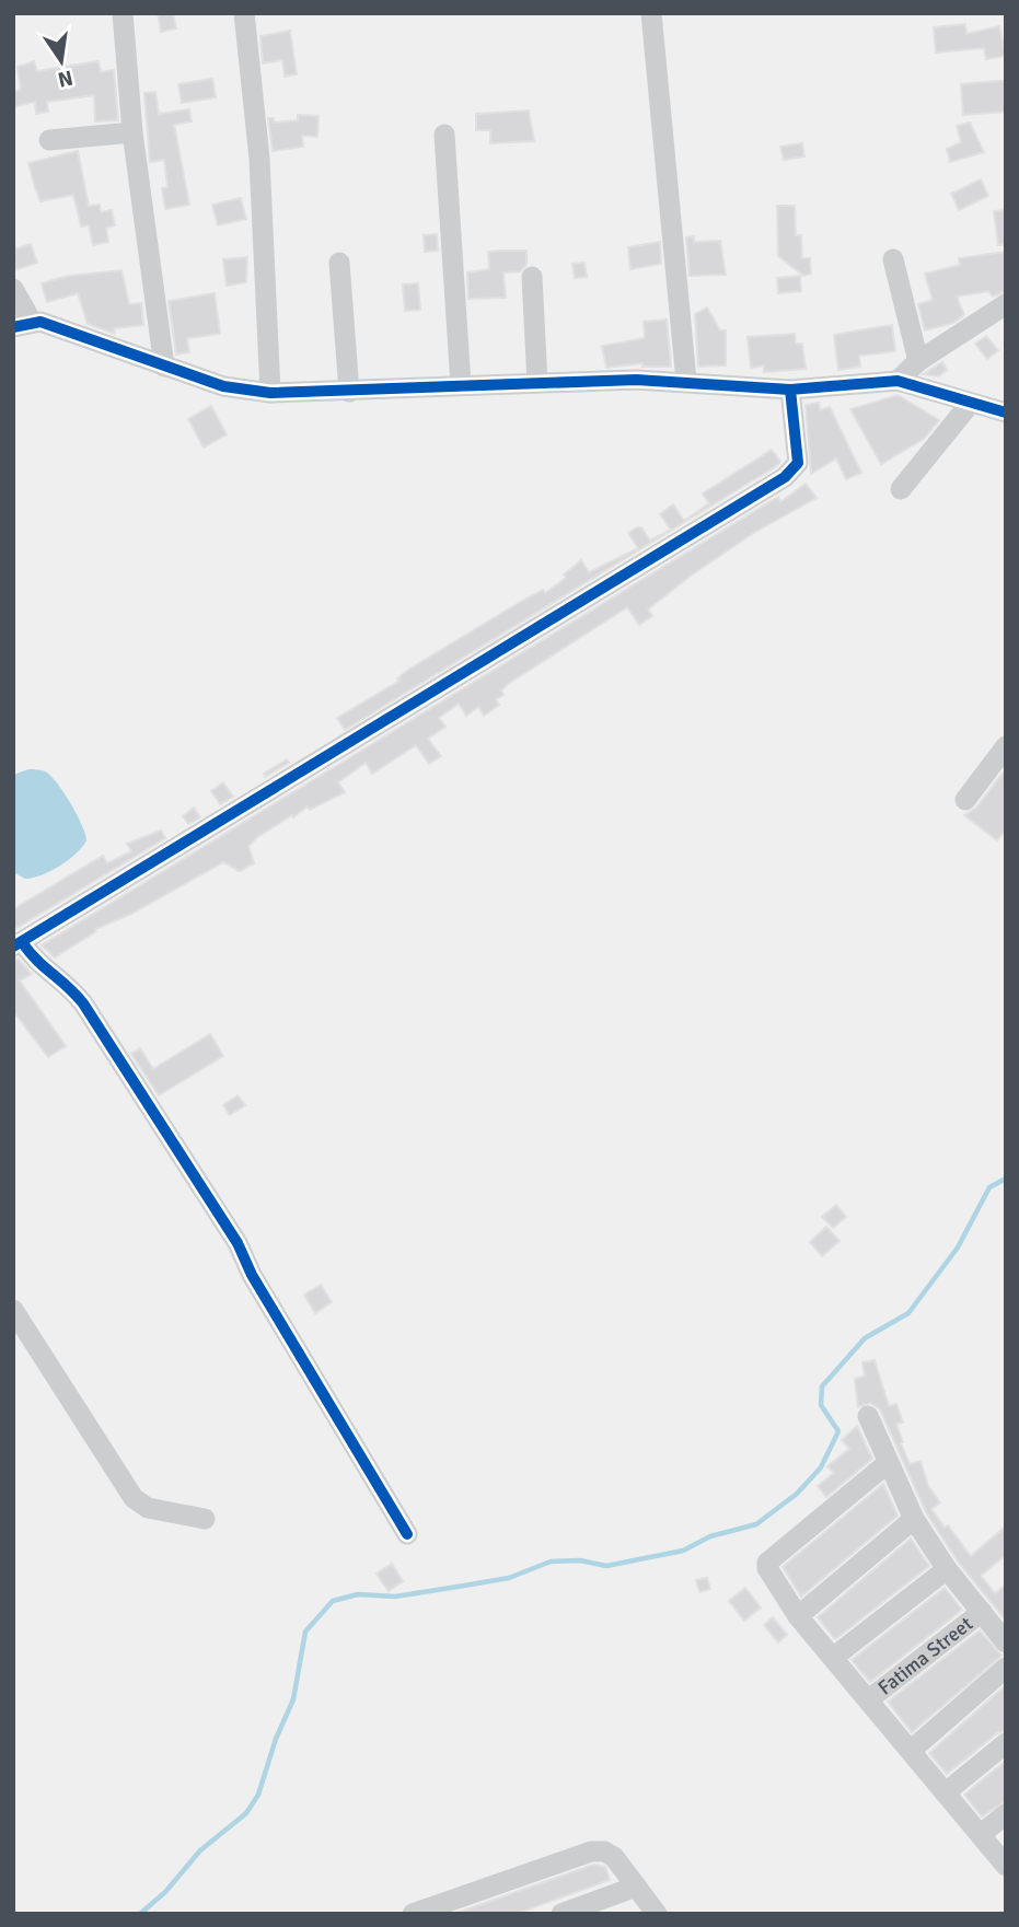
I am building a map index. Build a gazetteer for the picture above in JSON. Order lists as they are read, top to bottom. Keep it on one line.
{"streets":{"street":["Fatima Street"]},"north":"bottom"}
